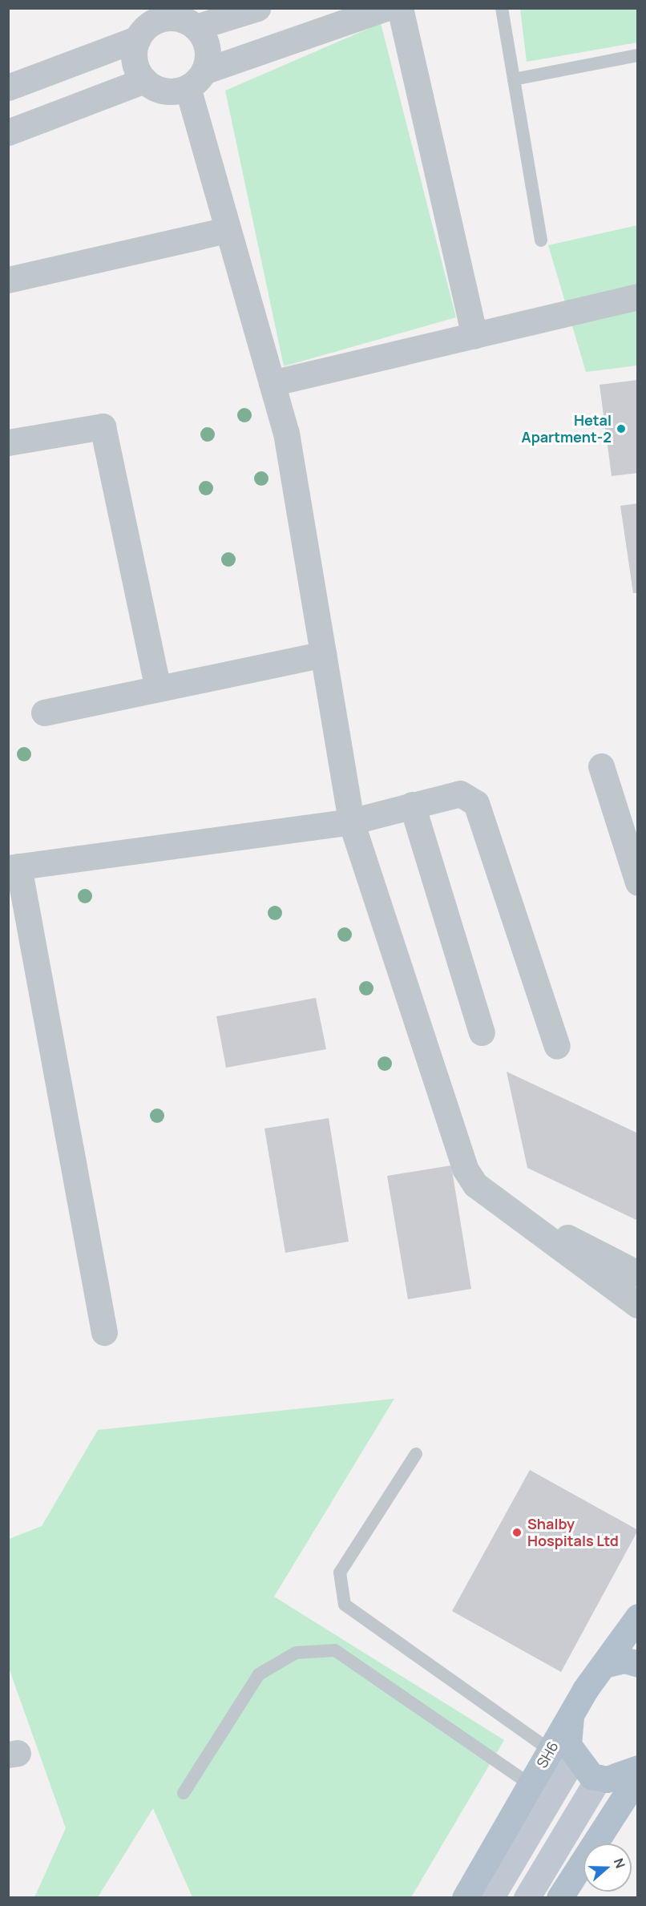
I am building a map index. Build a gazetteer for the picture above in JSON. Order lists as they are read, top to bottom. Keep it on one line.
{"streets":{"main road":["SH6"]},"places":["Hetal Apartment-2","Shalby Hospitals Ltd"],"north":"right"}
